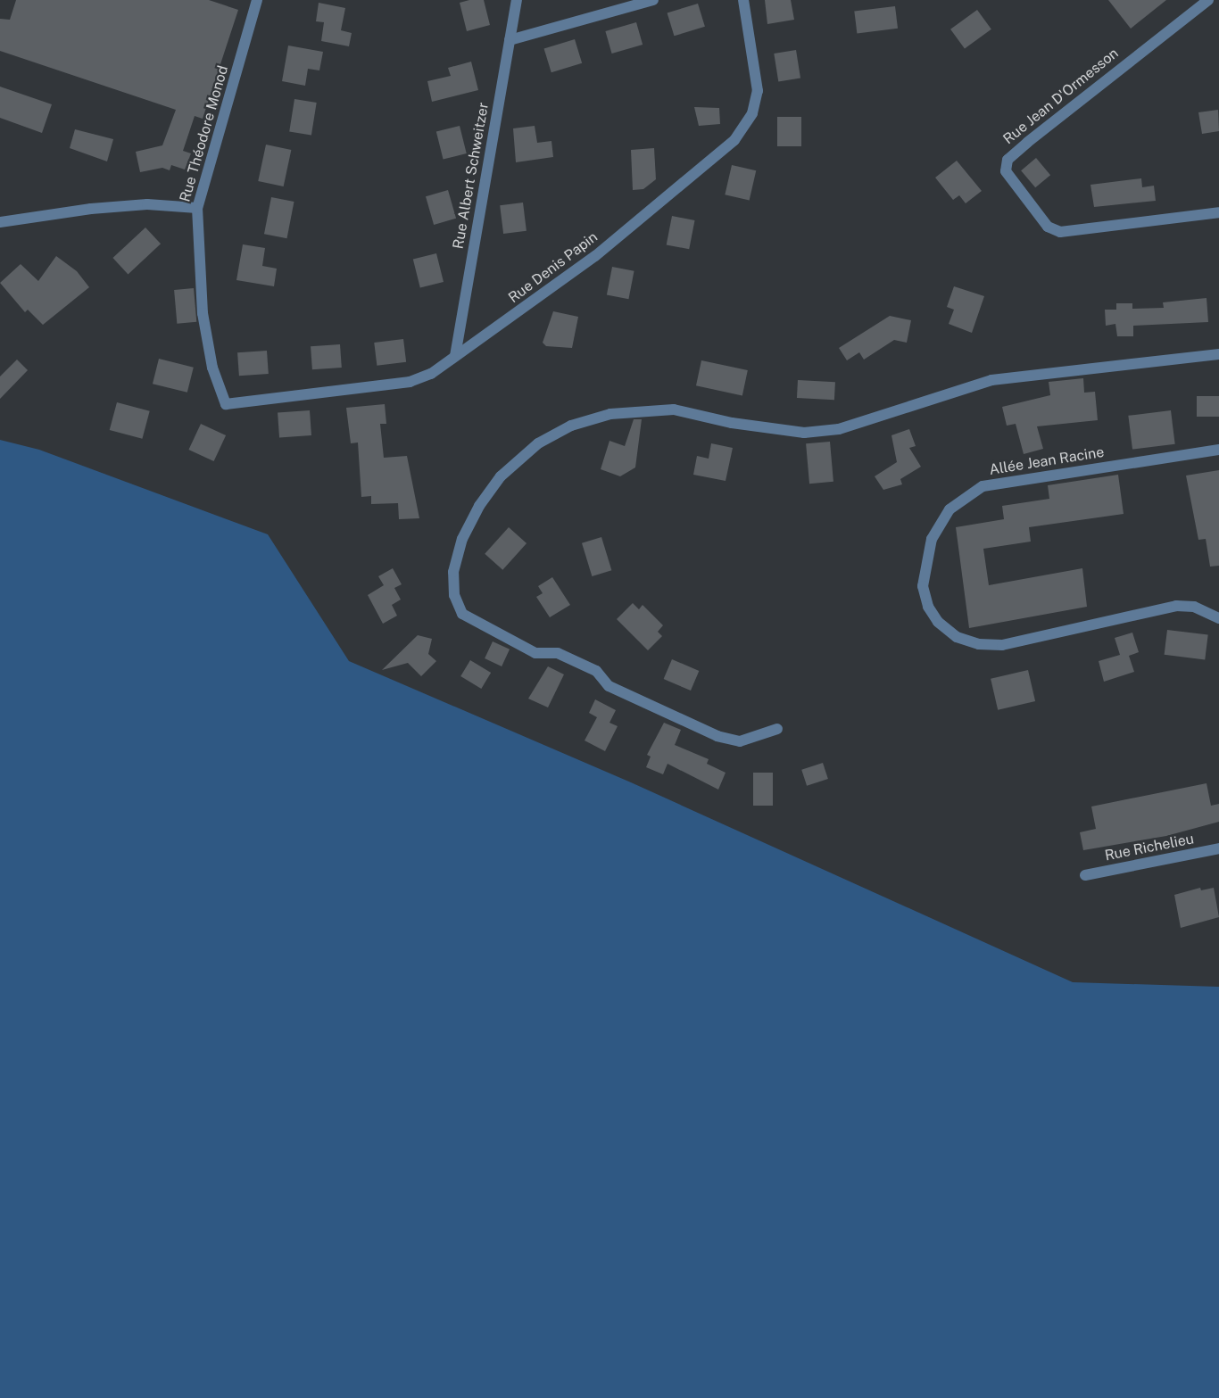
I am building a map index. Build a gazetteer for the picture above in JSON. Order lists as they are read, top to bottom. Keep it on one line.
{"streets":{"street":["Rue Jean D'Ormesson","Rue Théodore Monod","Rue Albert Schweitzer","Rue Denis Papin","Allée Jean Racine","Rue Richelieu"]},"crossings":[["Rue Théodore Monod","Rue Denis Papin"],["Rue Albert Schweitzer","Rue Denis Papin"]]}
